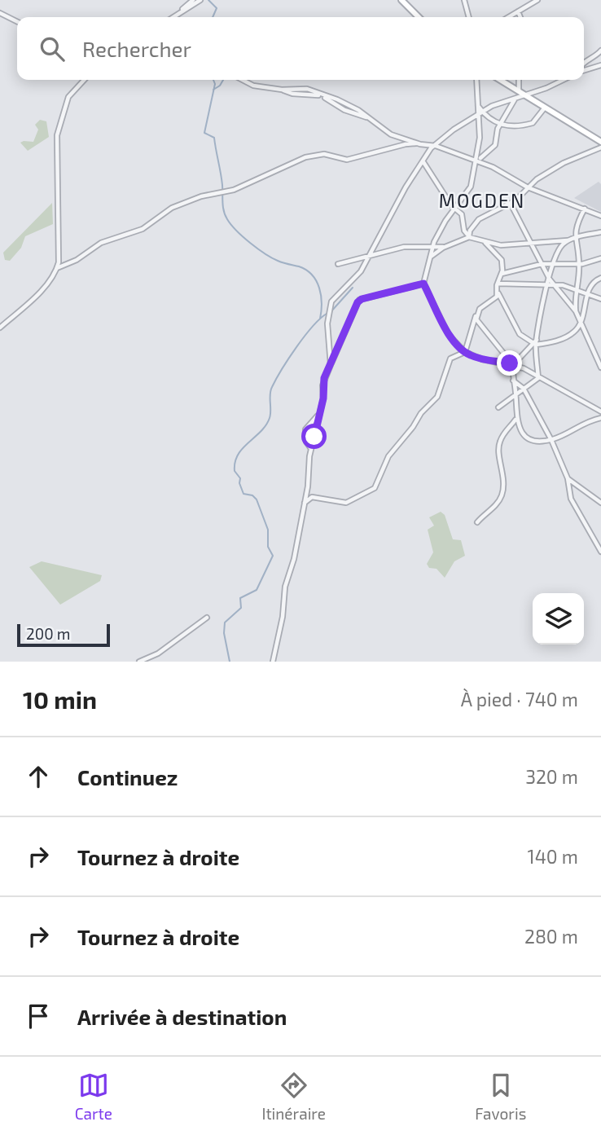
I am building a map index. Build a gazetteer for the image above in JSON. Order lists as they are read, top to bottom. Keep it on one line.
{"districts":["MOGDEN"],"scale_bar":"200 m","page":{"search":"Rechercher","scale":"200 m","heading":["10 min","À pied · 740 m"],"list":[["Continuez","320 m"],["Tournez à droite","140 m"],["Tournez à droite","280 m"],"Arrivée à destination"],"nav":["Carte","Itinéraire","Favoris"]}}
